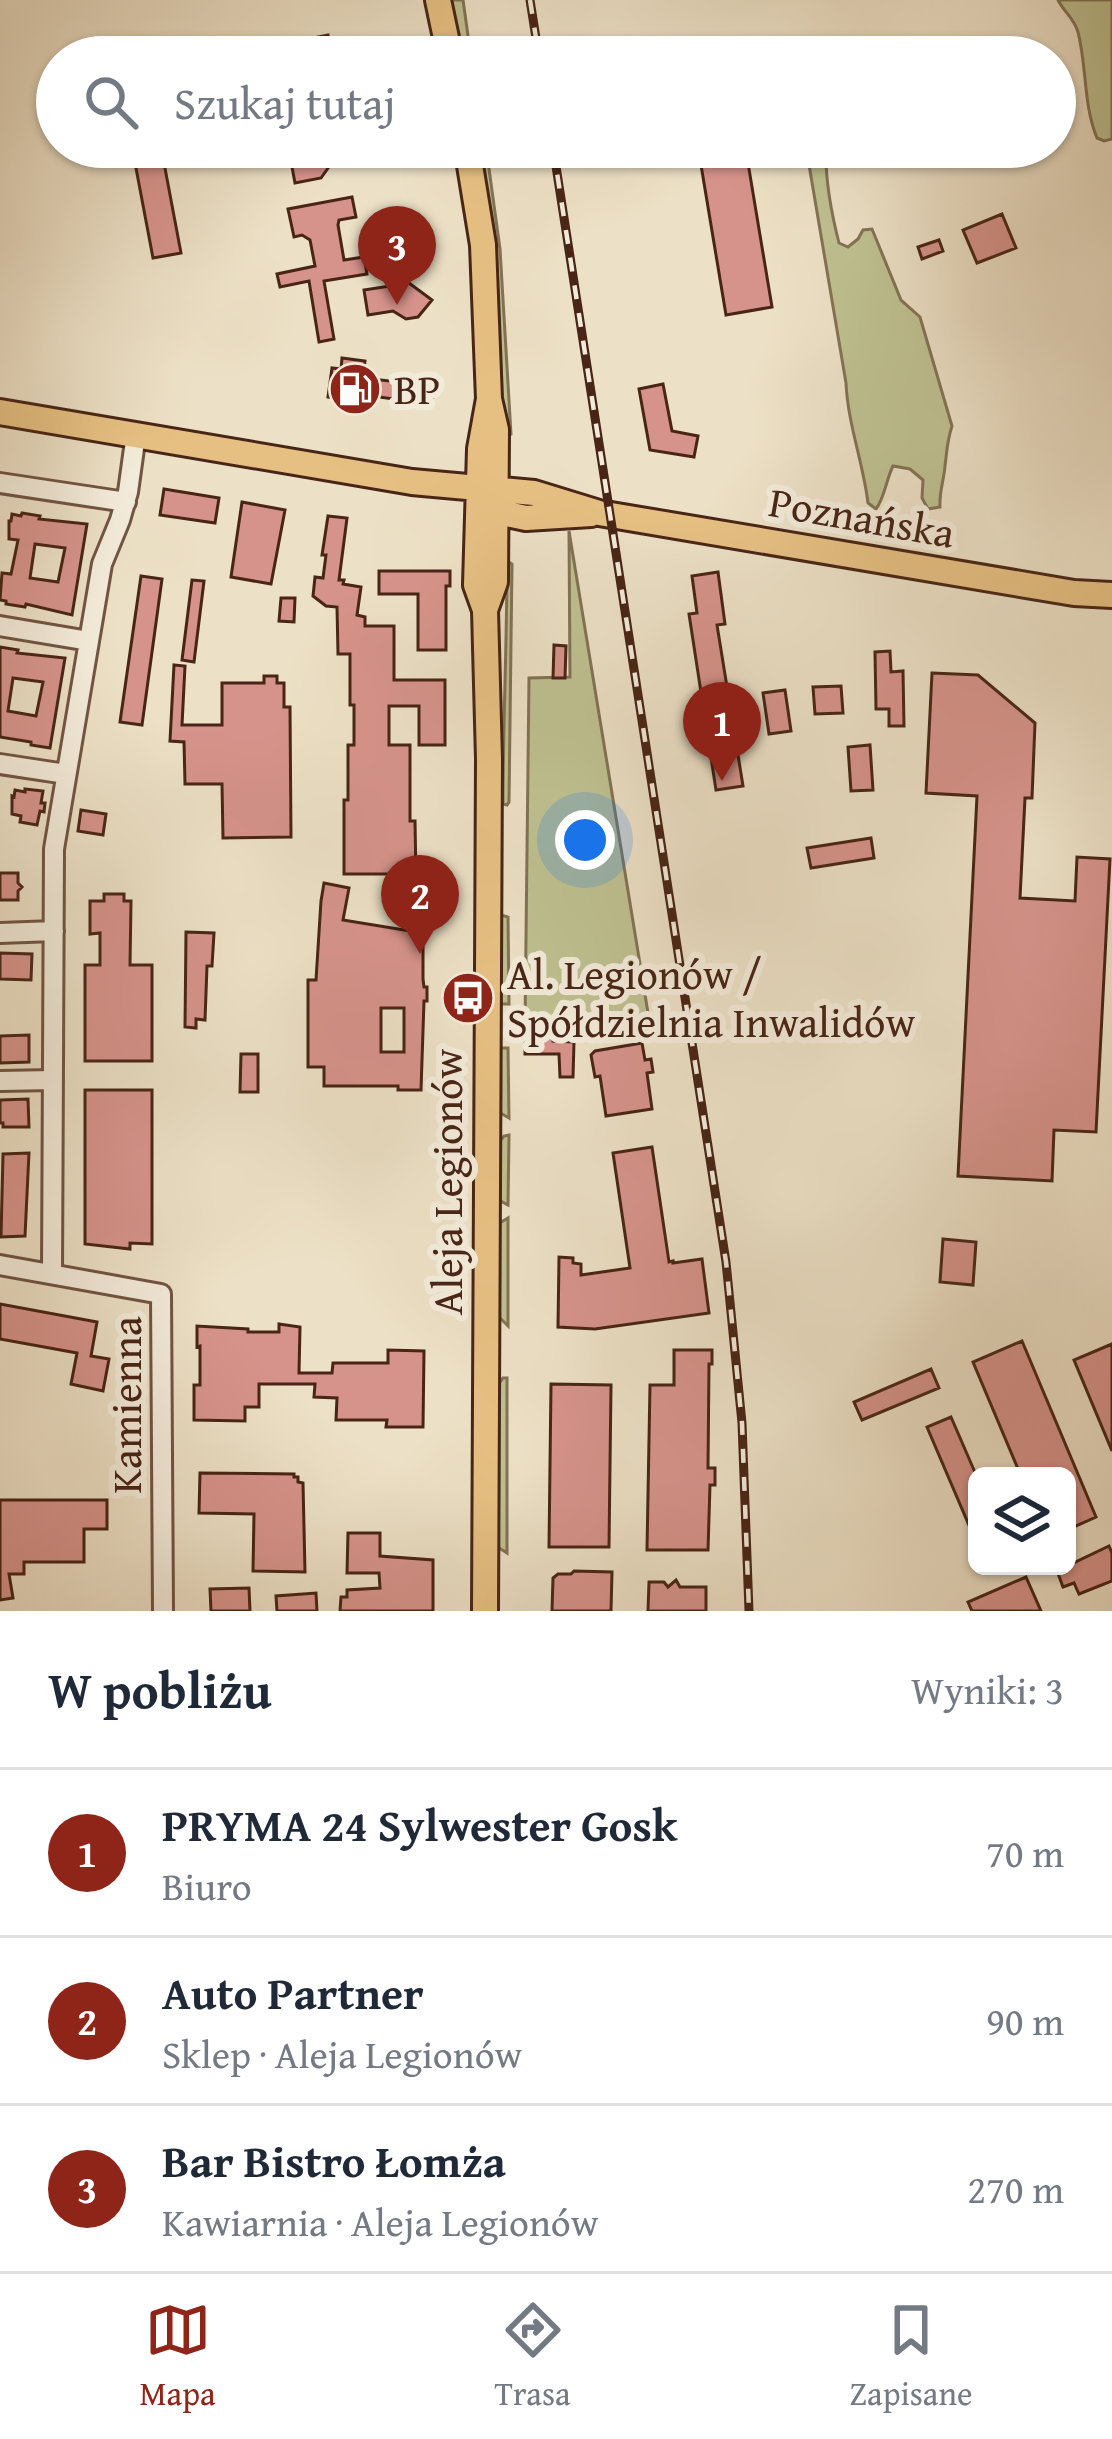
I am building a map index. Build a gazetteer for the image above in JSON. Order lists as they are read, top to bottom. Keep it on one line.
{"streets":{"main road":["Poznańska","Aleja Legionów"],"street":["Kamienna"]},"crossings":[["Poznańska","Aleja Legionów"]],"places":{"fuel station":["BP"],"bus stop":["Al. Legionów / Spółdzielnia Inwalidów"]},"page":{"search":"Szukaj tutaj","pins":["3","1","2"],"heading":["W pobliżu","Wyniki: 3"],"list":[{"mark":"1","name":"PRYMA 24 Sylwester Gosk","note":"Biuro","value":"70 m"},{"mark":"2","name":"Auto Partner","note":"Sklep · Aleja Legionów","value":"90 m"},{"mark":"3","name":"Bar Bistro Łomża","note":"Kawiarnia · Aleja Legionów","value":"270 m"}],"nav":["Mapa","Trasa","Zapisane"]}}
